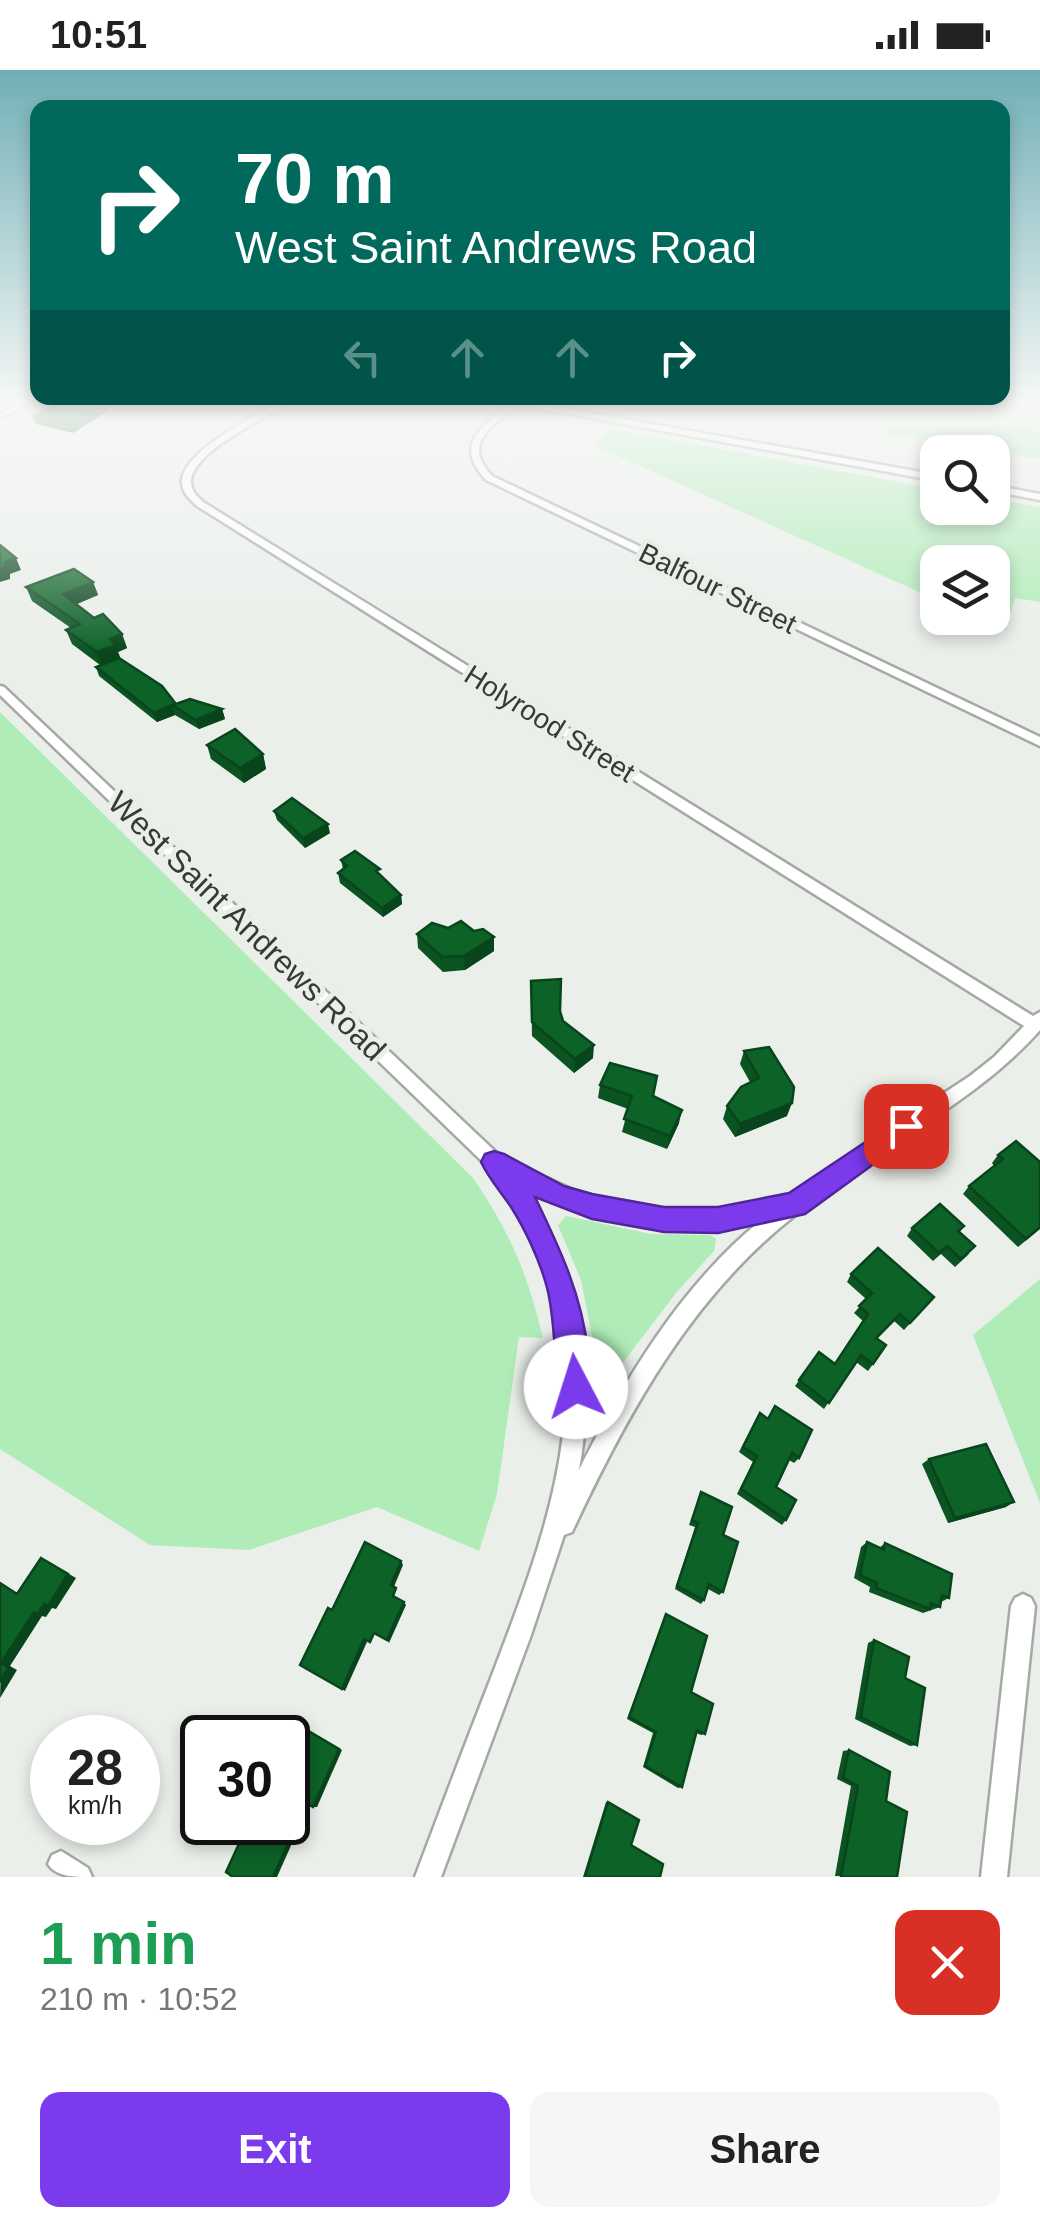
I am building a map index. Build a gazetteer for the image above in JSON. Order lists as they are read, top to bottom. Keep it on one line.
{"streets":{"street":["Balfour Street","Holyrood Street","West Saint Andrews Road"]},"page":{"status":"10:51","turn":["70 m","West Saint Andrews Road"],"speed":"28 km/h","limit":"30","heading":["1 min","210 m · 10:52"],"buttons":["Exit","Share"]}}
